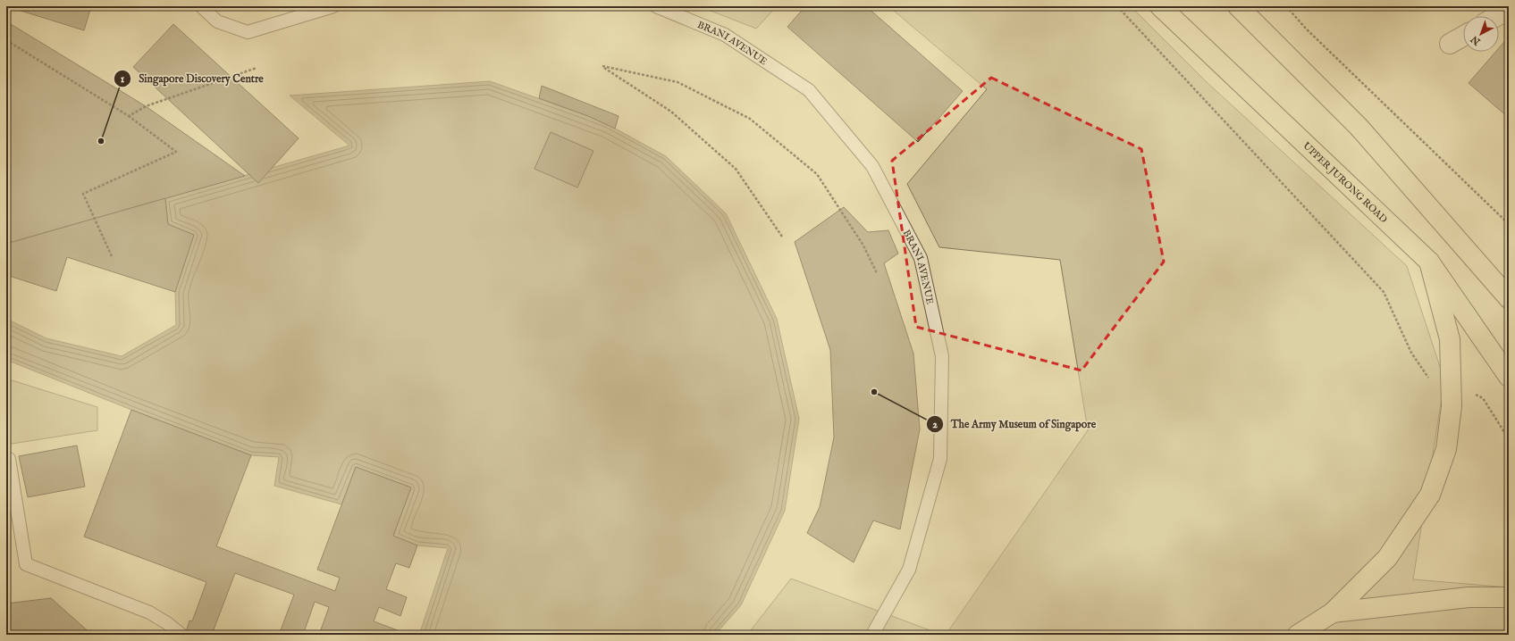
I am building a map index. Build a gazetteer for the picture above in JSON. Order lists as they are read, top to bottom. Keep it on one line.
{"streets":{"main road":["UPPER JURONG ROAD"],"lane":["BRANI AVENUE"]},"places":["Singapore Discovery Centre","The Army Museum of Singapore"],"north":"bottom left"}
